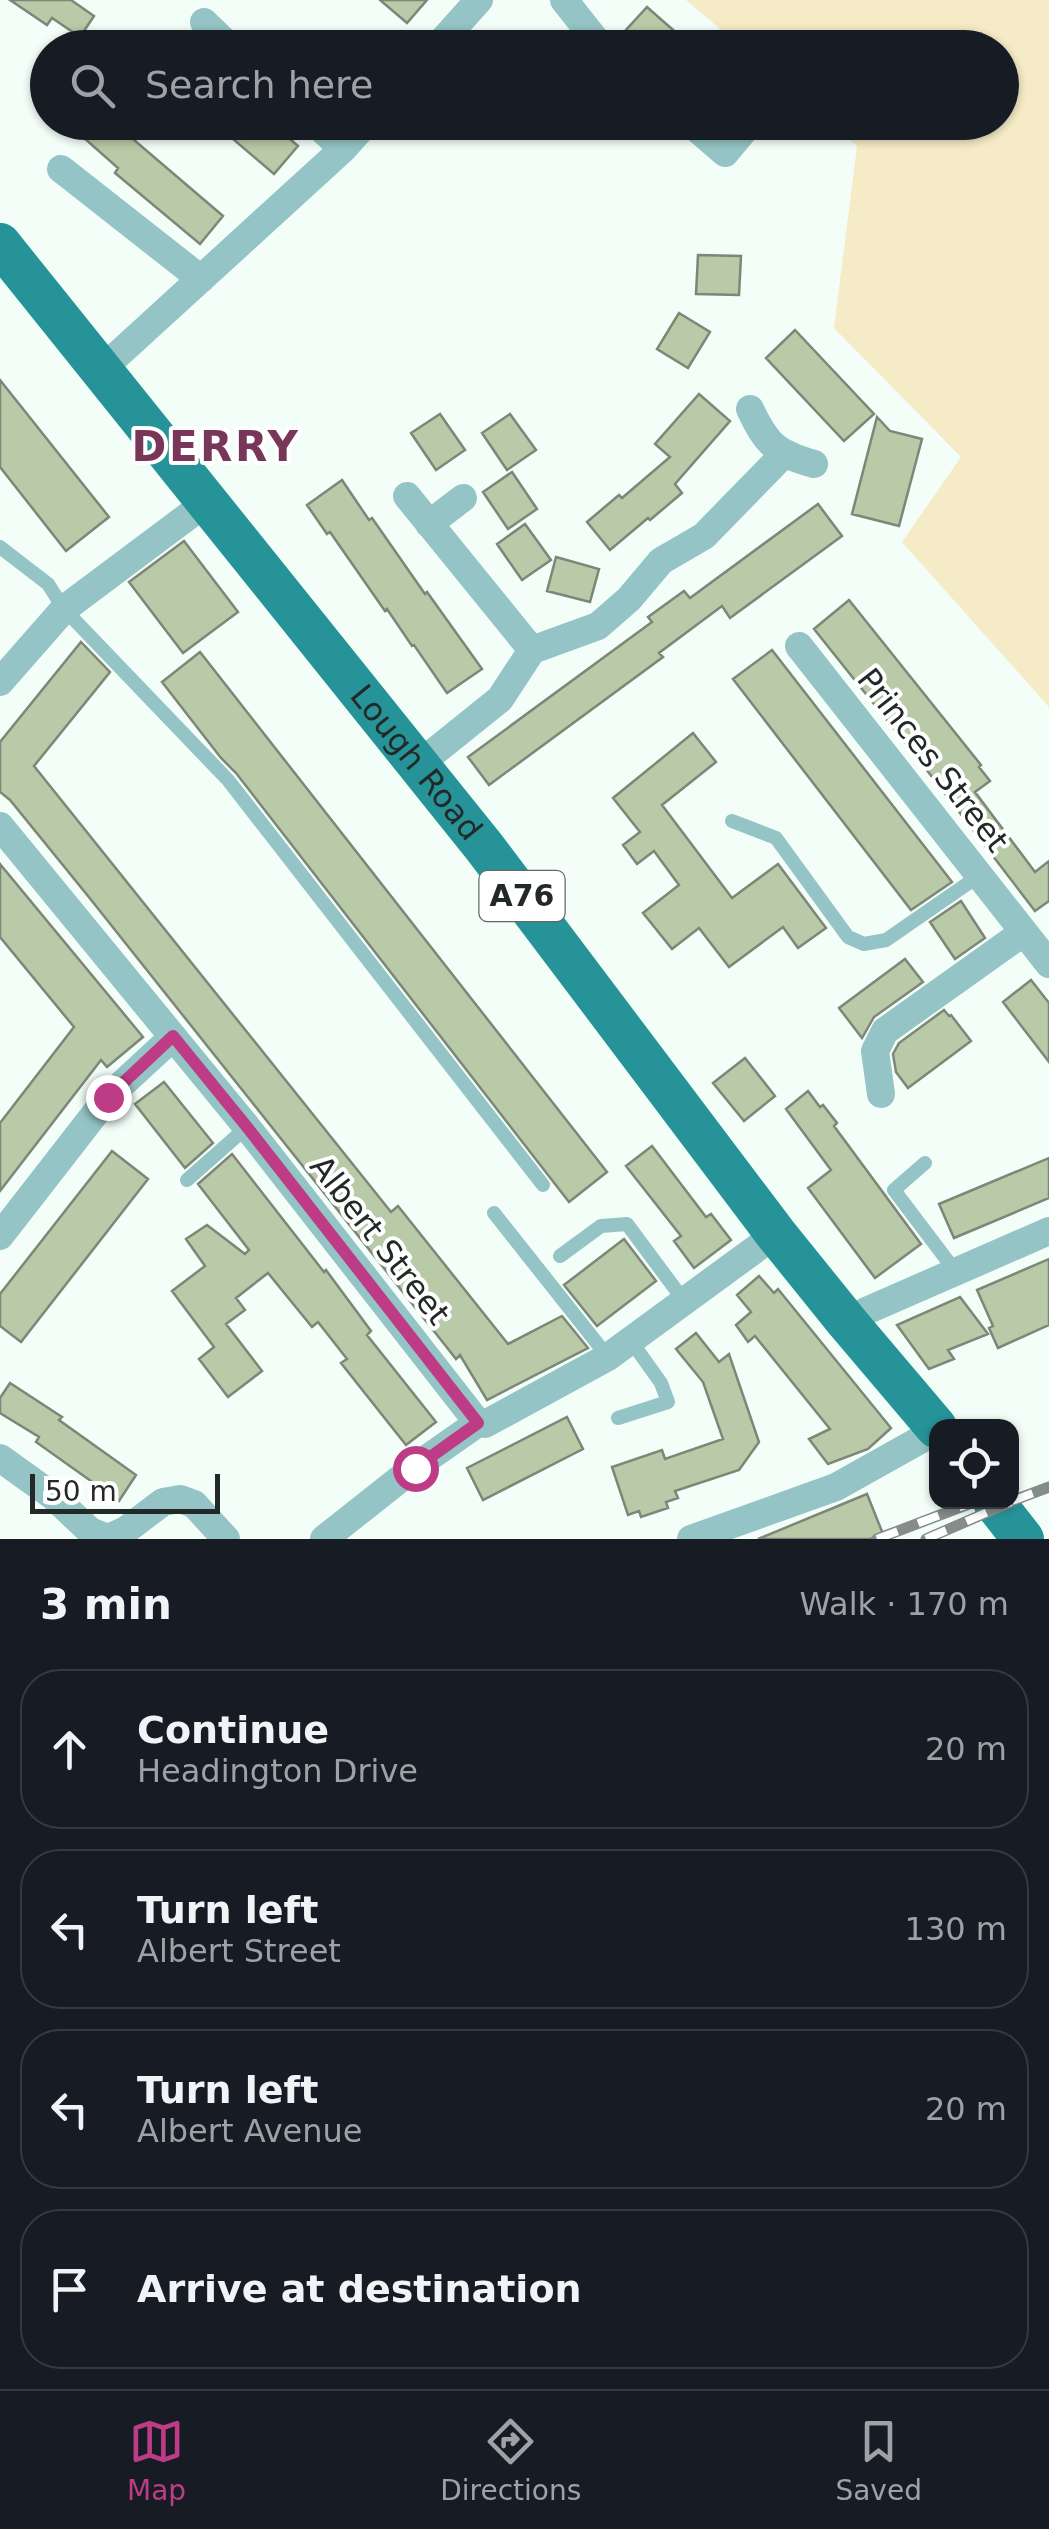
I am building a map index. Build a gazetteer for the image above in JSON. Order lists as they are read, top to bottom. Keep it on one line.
{"streets":{"main road":["Lough Road","A76"],"street":["Princes Street","Albert Street"]},"districts":["DERRY"],"scale_bar":"50 m","page":{"search":"Search here","scale":"50 m","heading":["3 min","Walk · 170 m"],"list":[["Continue","Headington Drive","20 m"],["Turn left","Albert Street","130 m"],["Turn left","Albert Avenue","20 m"],"Arrive at destination"],"nav":["Map","Directions","Saved"]}}
